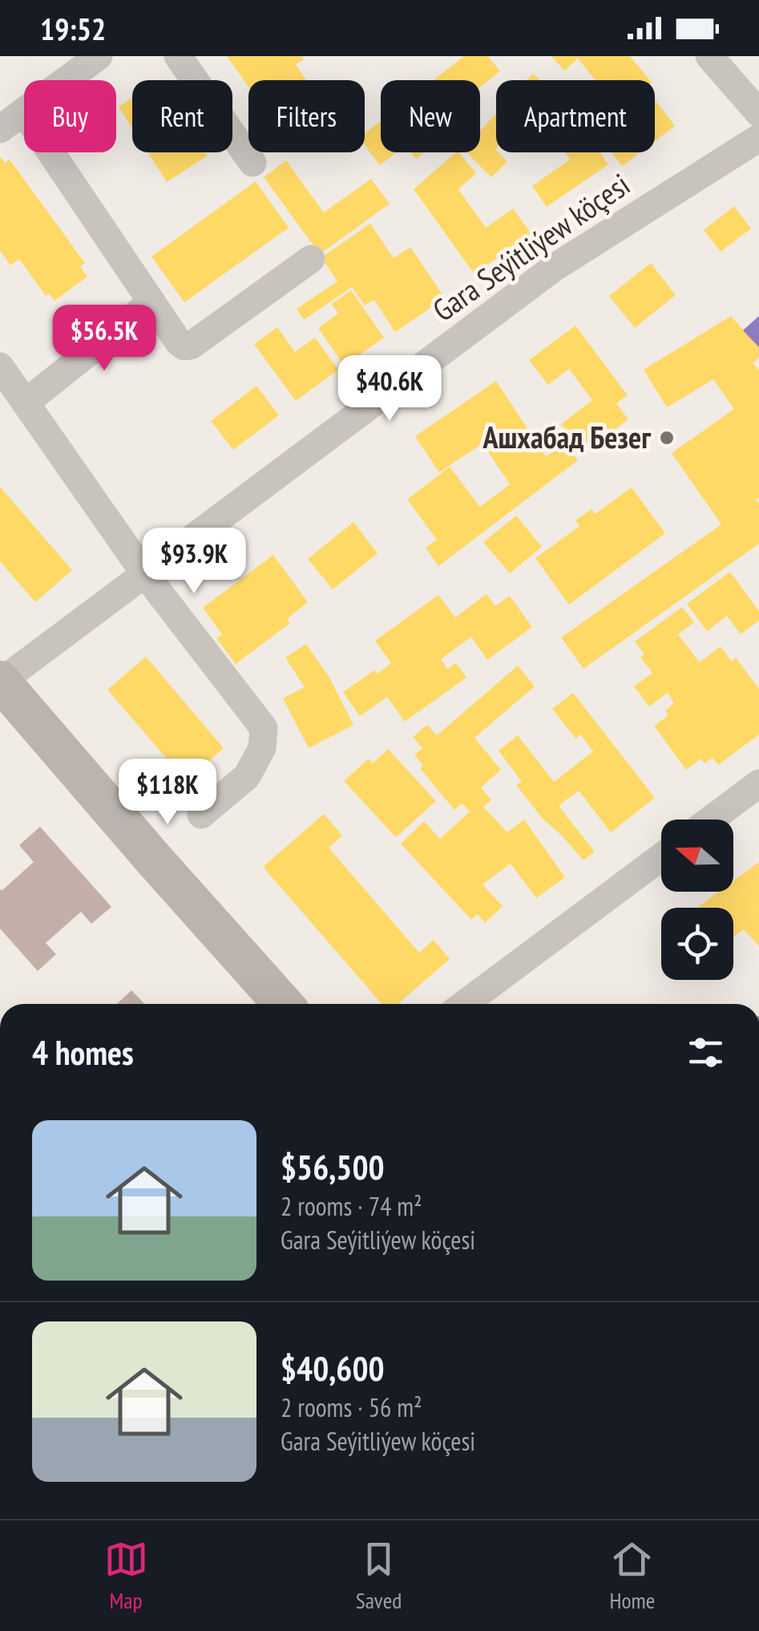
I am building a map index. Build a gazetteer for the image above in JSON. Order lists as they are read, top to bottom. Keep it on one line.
{"streets":{"street":["Gara Seýitliýew köçesi"]},"places":["Ашхабад Безег"],"north":"left","page":{"status":"19:52","chip":["Buy","Rent","Filters","New","Apartment"],"price":["$56.5K","$40.6K","$93.9K","$118K"],"heading":"4 homes","list":[{"name":"$56,500","note":"2 rooms · 74 m² · Gara Seýitliýew köçesi"},{"name":"$40,600","note":"2 rooms · 56 m² · Gara Seýitliýew köçesi"}],"tabs":["Map","Saved","Home"]}}
